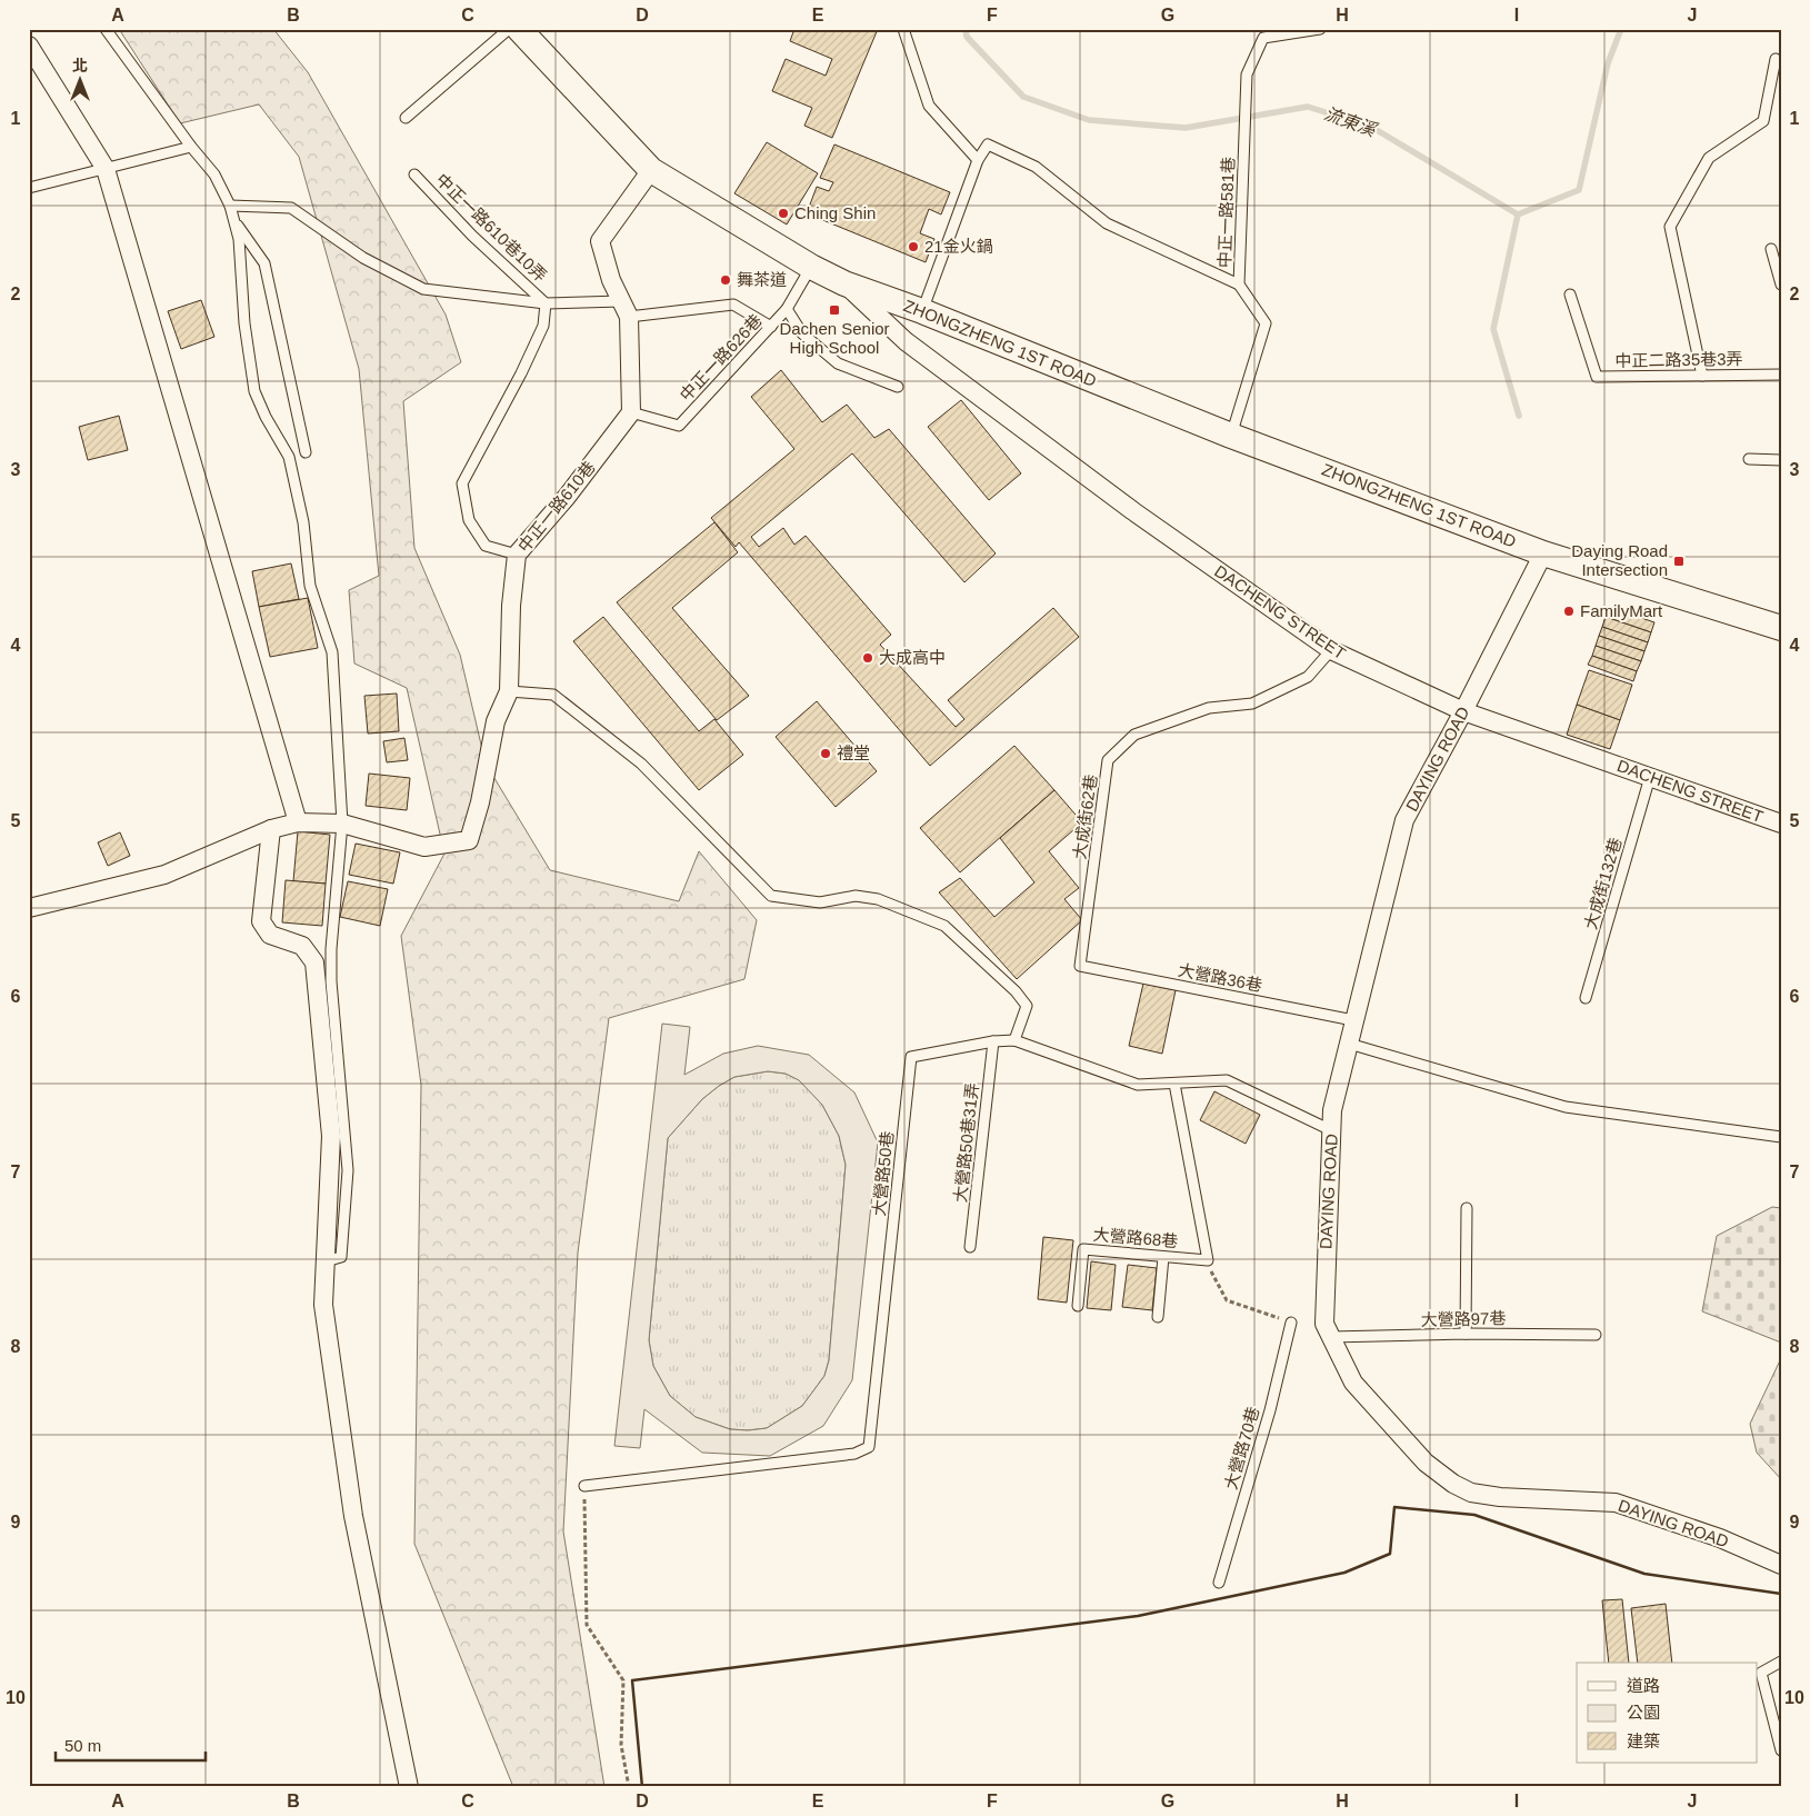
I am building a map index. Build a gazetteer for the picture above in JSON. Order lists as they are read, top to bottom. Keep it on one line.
{"streets":{"main road":["ZHONGZHENG 1ST ROAD"],"street":["中正一路610巷","DACHENG STREET","DAYING ROAD"],"lane":["中正一路581巷","中正一路610巷10弄","中正一路626巷","中正二路35巷3弄","大成街62巷","大成街132巷","大營路36巷","大營路50巷31弄","大營路50巷","大營路68巷","大營路97巷","大營路70巷"]},"crossings":[["中正一路581巷","ZHONGZHENG 1ST ROAD"],["ZHONGZHENG 1ST ROAD","中正一路626巷"],["ZHONGZHENG 1ST ROAD","DACHENG STREET"],["ZHONGZHENG 1ST ROAD","DAYING ROAD"],["中正一路626巷","中正一路610巷"],["DACHENG STREET","DAYING ROAD"],["DACHENG STREET","大成街62巷"],["DACHENG STREET","大成街132巷"],["DAYING ROAD","大營路36巷"],["DAYING ROAD","大營路50巷"],["DAYING ROAD","大營路97巷"],["大成街62巷","大營路36巷"],["大營路50巷31弄","大營路50巷"],["大營路50巷","大營路68巷"]],"water":["流東溪"],"places":{"other":["Ching Shin","21金火鍋","舞茶道","FamilyMart","大成高中","禮堂"],"transit":["Dachen Senior High School","Daying Road Intersection"]},"legend":["道路","公園","建築"],"scale_bar":"50 m","north":"top","grid":{"columns":["A","B","C","D","E","F","G","H","I","J"],"rows":["1","2","3","4","5","6","7","8","9","10"]}}
